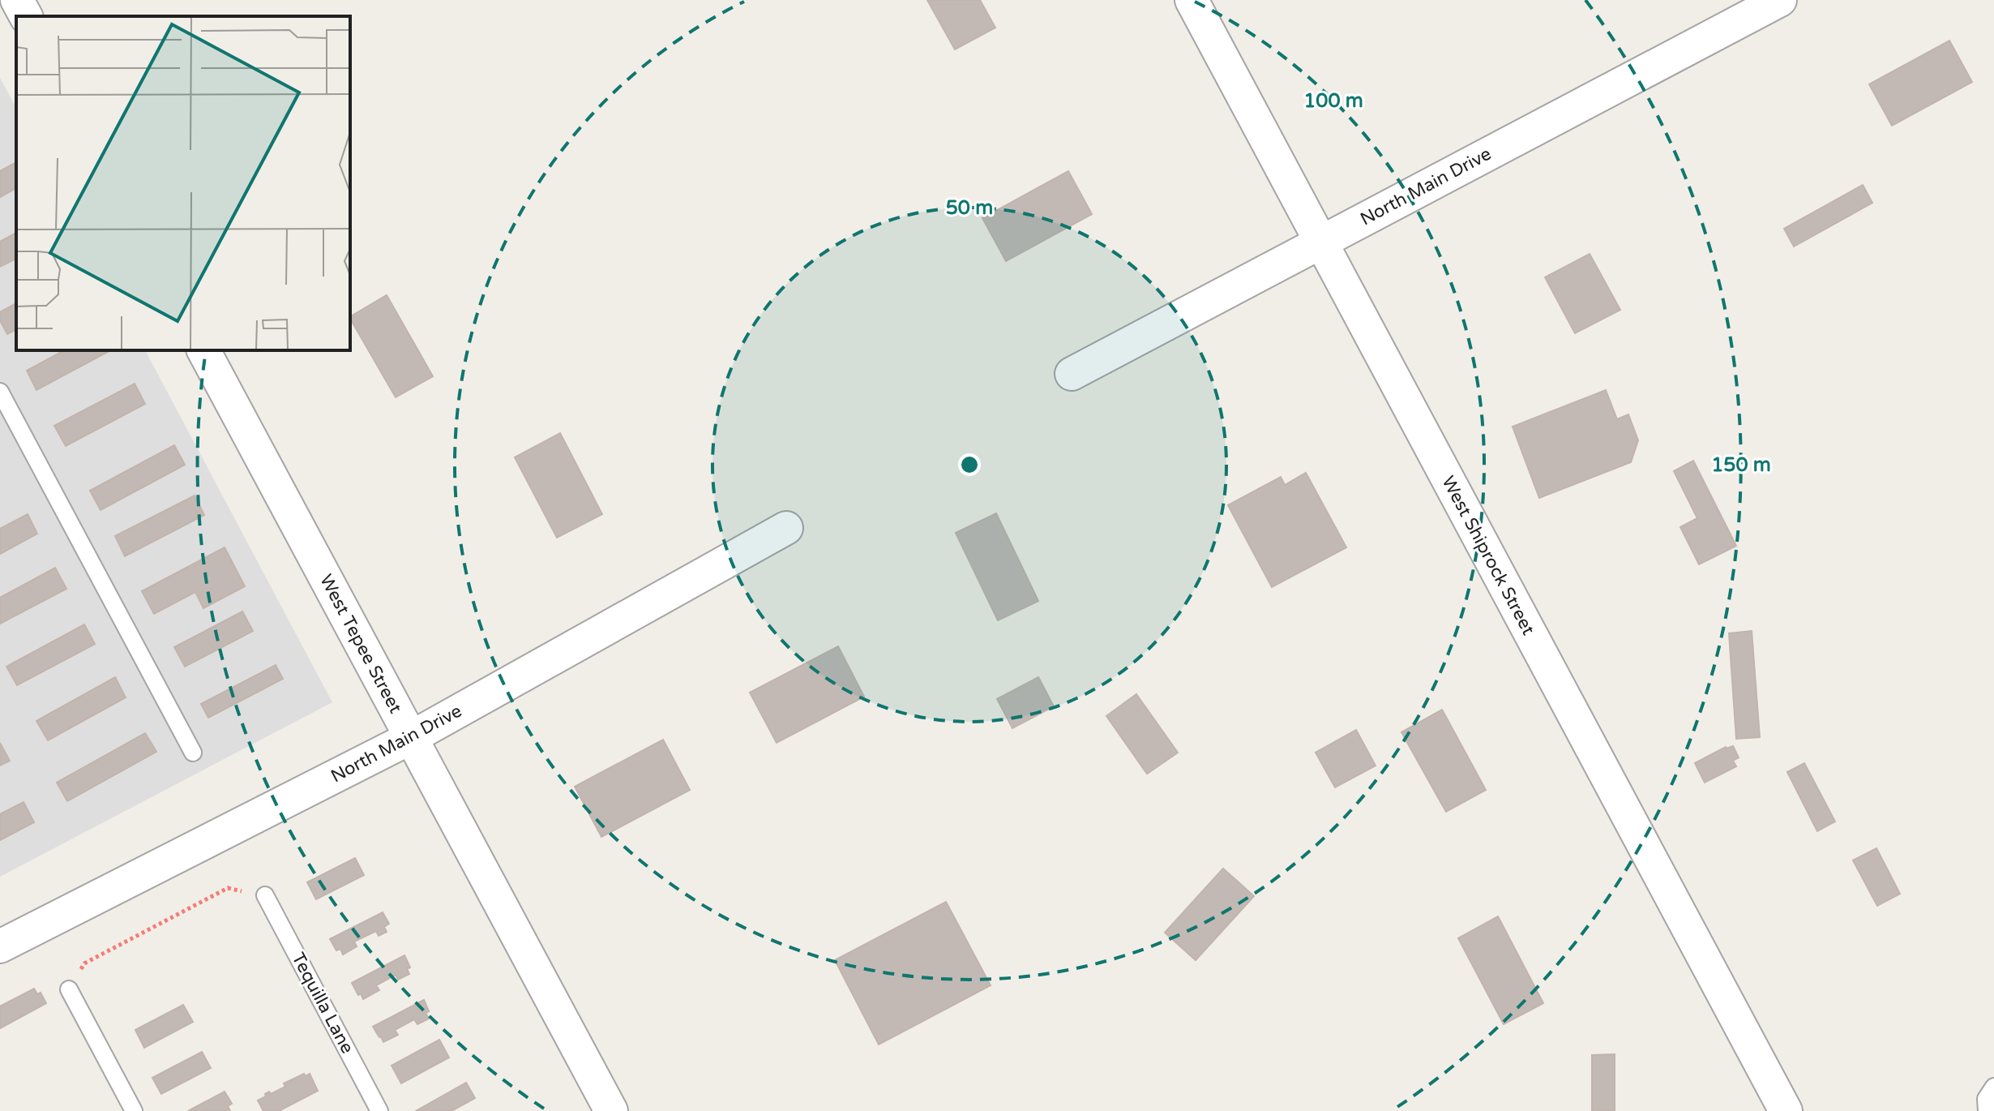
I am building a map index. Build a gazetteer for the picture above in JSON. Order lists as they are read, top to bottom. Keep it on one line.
{"streets":{"street":["North Main Drive","West Shiprock Street","West Tepee Street"],"lane":["Tequilla Lane"]},"crossings":[["North Main Drive","West Shiprock Street"],["North Main Drive","West Tepee Street"]],"rings":["100 m","50 m","150 m"]}
